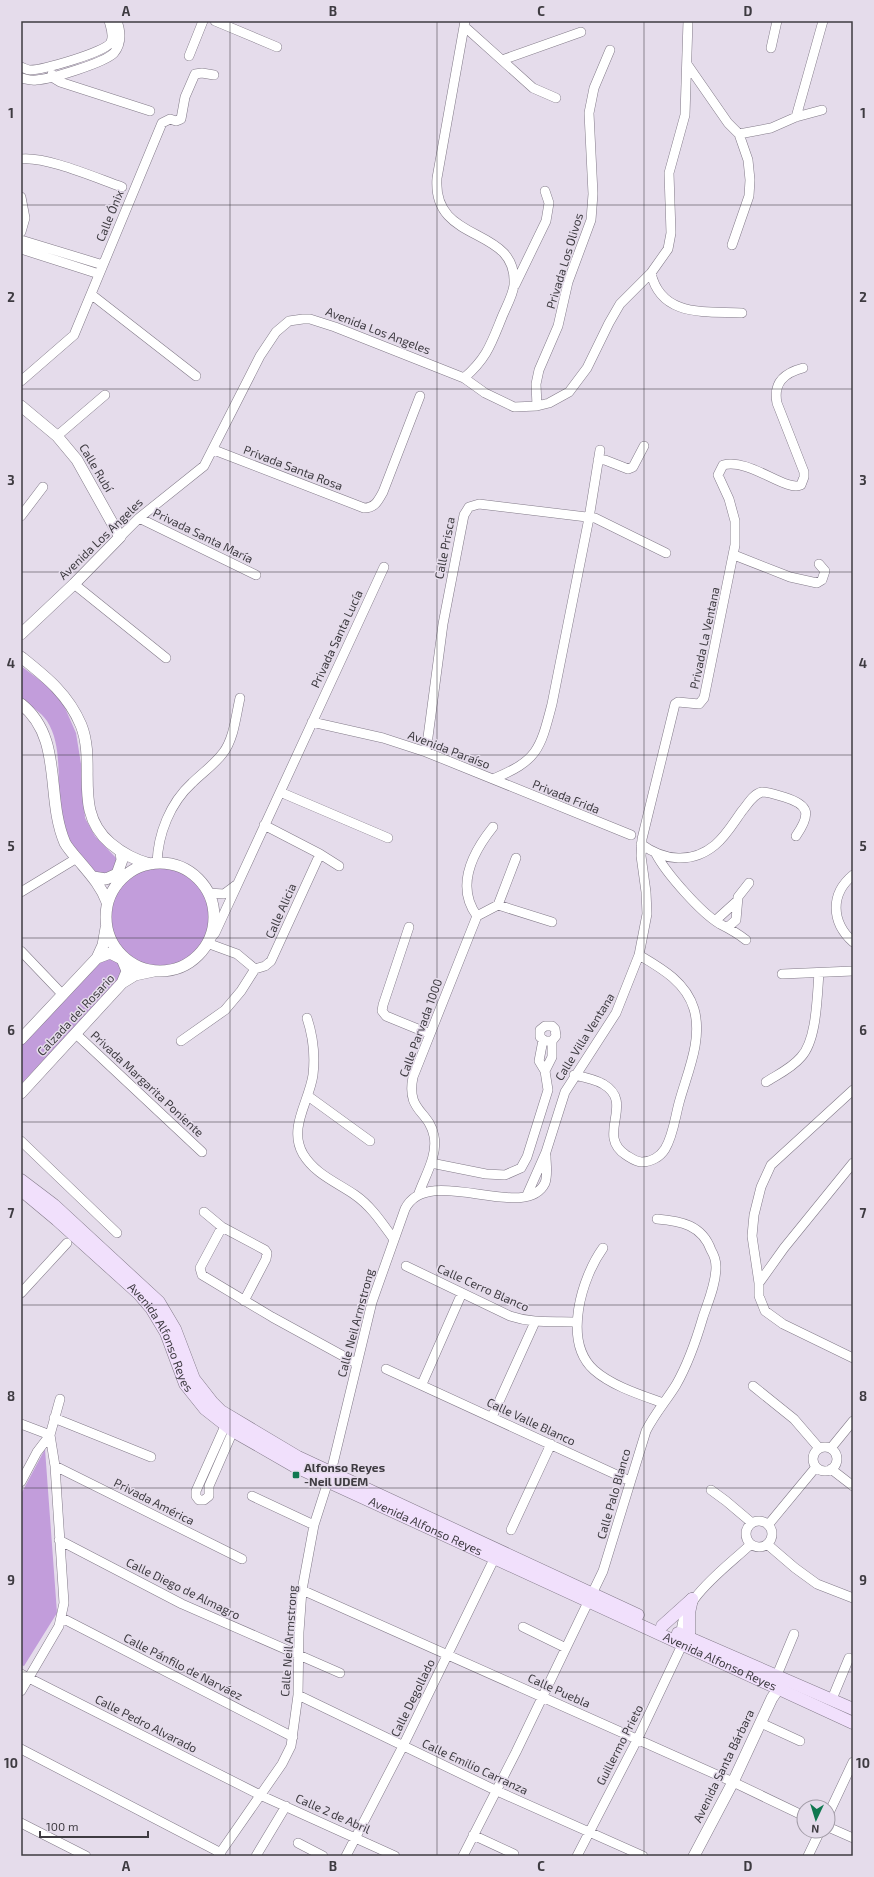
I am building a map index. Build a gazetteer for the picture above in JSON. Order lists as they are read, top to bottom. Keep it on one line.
{"streets":{"main road":["Avenida Alfonso Reyes"],"street":["Calle Ónix","Privada Los Olivos","Avenida Los Angeles","Calle Rubí","Privada Santa Rosa","Privada Santa María","Calle Prisca","Privada La Ventana","Privada Santa Lucía","Avenida Paraíso","Privada Frida","Calle Alicia","Calzada del Rosario","Calle Parvada 1000","Calle Villa Ventana","Privada Margarita Poniente","Calle Cerro Blanco","Calle Neil Armstrong","Calle Valle Blanco","Calle Palo Blanco","Privada América","Calle Diego de Almagro","Calle Pánfilo de Narváez","Calle Puebla","Calle Degollado","Calle Pedro Alvarado","Guillermo Prieto","Avenida Santa Bárbara","Calle Emilio Carranza","Calle 2 de Abril"]},"crossings":[["Privada Los Olivos","Avenida Los Angeles"],["Avenida Los Angeles","Calle Rubí"],["Avenida Los Angeles","Privada Santa Rosa"],["Avenida Los Angeles","Privada Santa María"],["Calle Prisca","Avenida Paraíso"],["Privada La Ventana","Calle Villa Ventana"],["Privada Santa Lucía","Avenida Paraíso"],["Avenida Paraíso","Privada Frida"],["Calzada del Rosario","Privada Margarita Poniente"],["Calle Parvada 1000","Calle Villa Ventana"],["Calle Parvada 1000","Calle Neil Armstrong"],["Calle Villa Ventana","Calle Neil Armstrong"],["Calle Neil Armstrong","Avenida Alfonso Reyes"],["Calle Neil Armstrong","Calle Diego de Almagro"],["Calle Neil Armstrong","Calle Pánfilo de Narváez"],["Calle Neil Armstrong","Calle Puebla"],["Calle Neil Armstrong","Calle Pedro Alvarado"],["Calle Neil Armstrong","Calle Emilio Carranza"],["Calle Neil Armstrong","Calle 2 de Abril"],["Avenida Alfonso Reyes","Calle Palo Blanco"],["Avenida Alfonso Reyes","Calle Degollado"],["Avenida Alfonso Reyes","Guillermo Prieto"],["Avenida Alfonso Reyes","Avenida Santa Bárbara"],["Calle Valle Blanco","Calle Palo Blanco"],["Calle Palo Blanco","Calle Puebla"],["Calle Palo Blanco","Calle Emilio Carranza"],["Calle Puebla","Calle Degollado"],["Calle Puebla","Guillermo Prieto"],["Calle Puebla","Avenida Santa Bárbara"],["Calle Degollado","Calle Emilio Carranza"],["Calle Degollado","Calle 2 de Abril"],["Calle Pedro Alvarado","Calle 2 de Abril"],["Guillermo Prieto","Calle Emilio Carranza"]],"places":{"transit":["Alfonso Reyes -Neil UDEM"]},"scale_bar":"100 m","north":"bottom","grid":{"columns":["A","B","C","D"],"rows":["1","2","3","4","5","6","7","8","9","10"]}}
